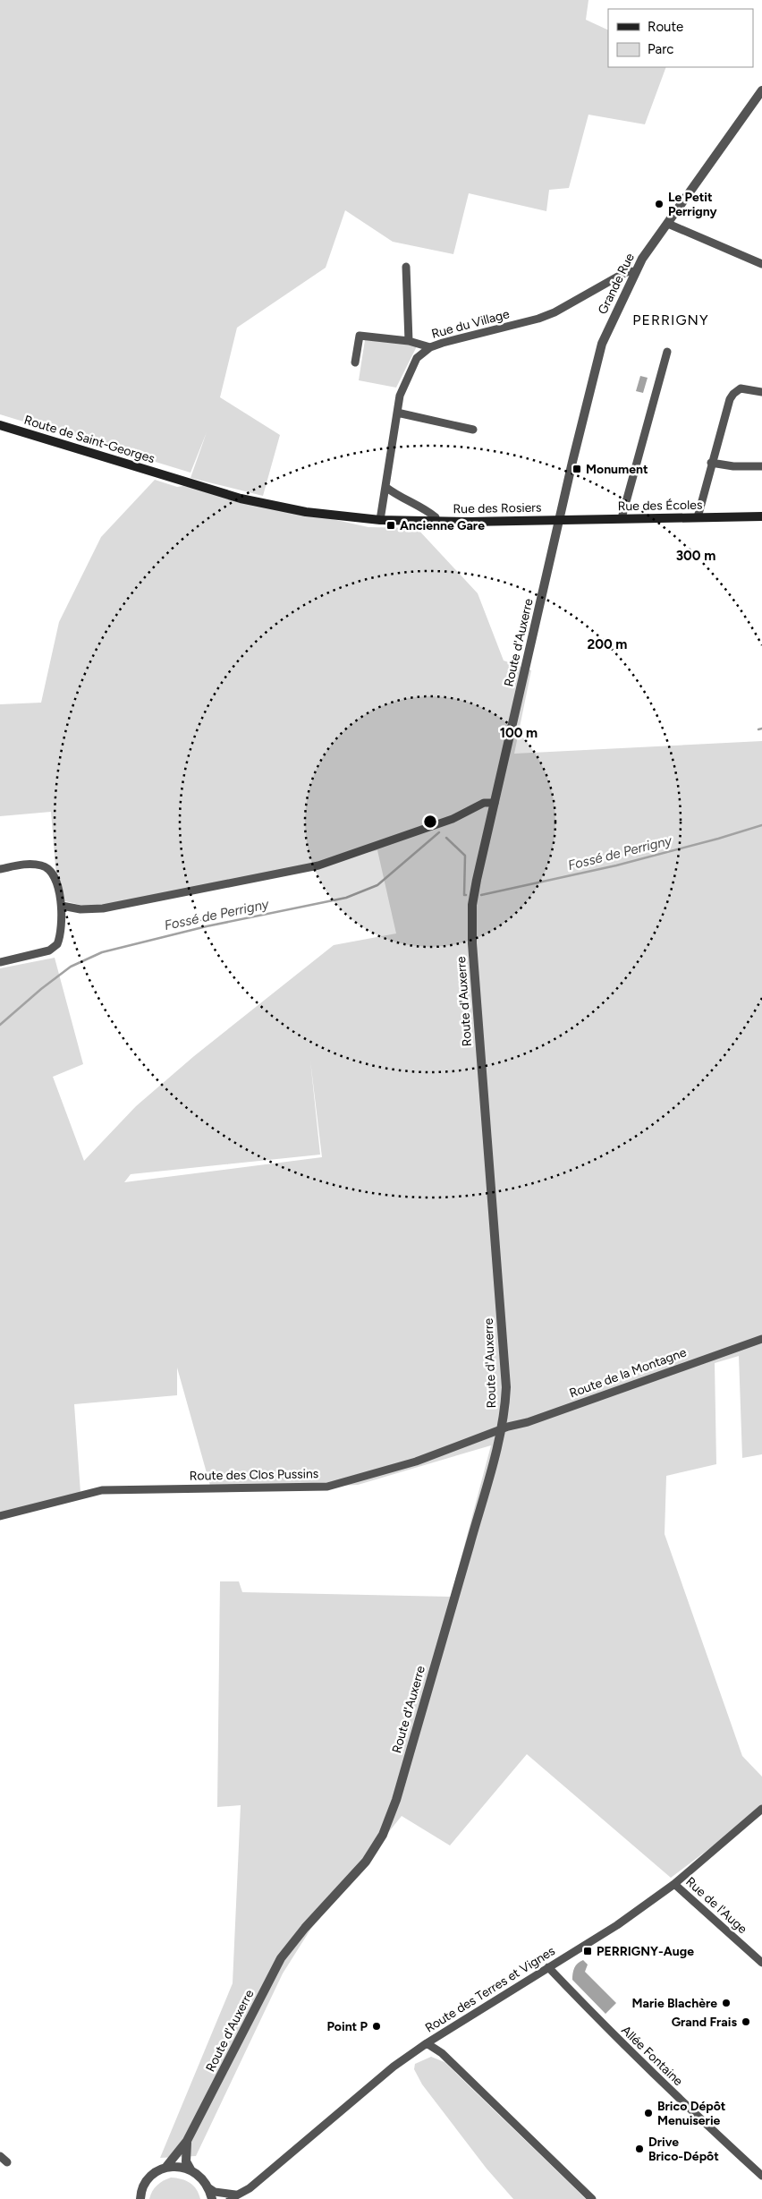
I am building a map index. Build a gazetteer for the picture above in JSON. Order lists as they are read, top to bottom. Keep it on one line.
{"streets":{"main road":["Route de Saint-Georges","Rue des Écoles","Rue des Rosiers"],"street":["Grande Rue","Rue du Village","Route d'Auxerre","Route de la Montagne","Route des Clos Pussins","Rue de l'Auge","Route des Terres et Vignes","Allée Fontaine"]},"crossings":[["Grande Rue","Rue du Village"],["Grande Rue","Rue des Écoles"],["Grande Rue","Rue des Rosiers"],["Grande Rue","Route d'Auxerre"],["Rue du Village","Route de Saint-Georges"],["Rue du Village","Rue des Rosiers"],["Route de Saint-Georges","Rue des Rosiers"],["Rue des Écoles","Rue des Rosiers"],["Route d'Auxerre","Route de la Montagne"],["Route d'Auxerre","Route des Clos Pussins"],["Route de la Montagne","Route des Clos Pussins"],["Rue de l'Auge","Route des Terres et Vignes"],["Route des Terres et Vignes","Allée Fontaine"]],"districts":["PERRIGNY"],"water":["Fossé de Perrigny"],"places":{"other":["Le Petit Perrigny","Marie Blachère","Grand Frais","Point P","Brico Dépôt Menuiserie","Drive Brico-Dépôt"],"transit":["Monument","Ancienne Gare","PERRIGNY-Auge"]},"legend":["Route","Parc"],"rings":["300 m","200 m","100 m"]}
